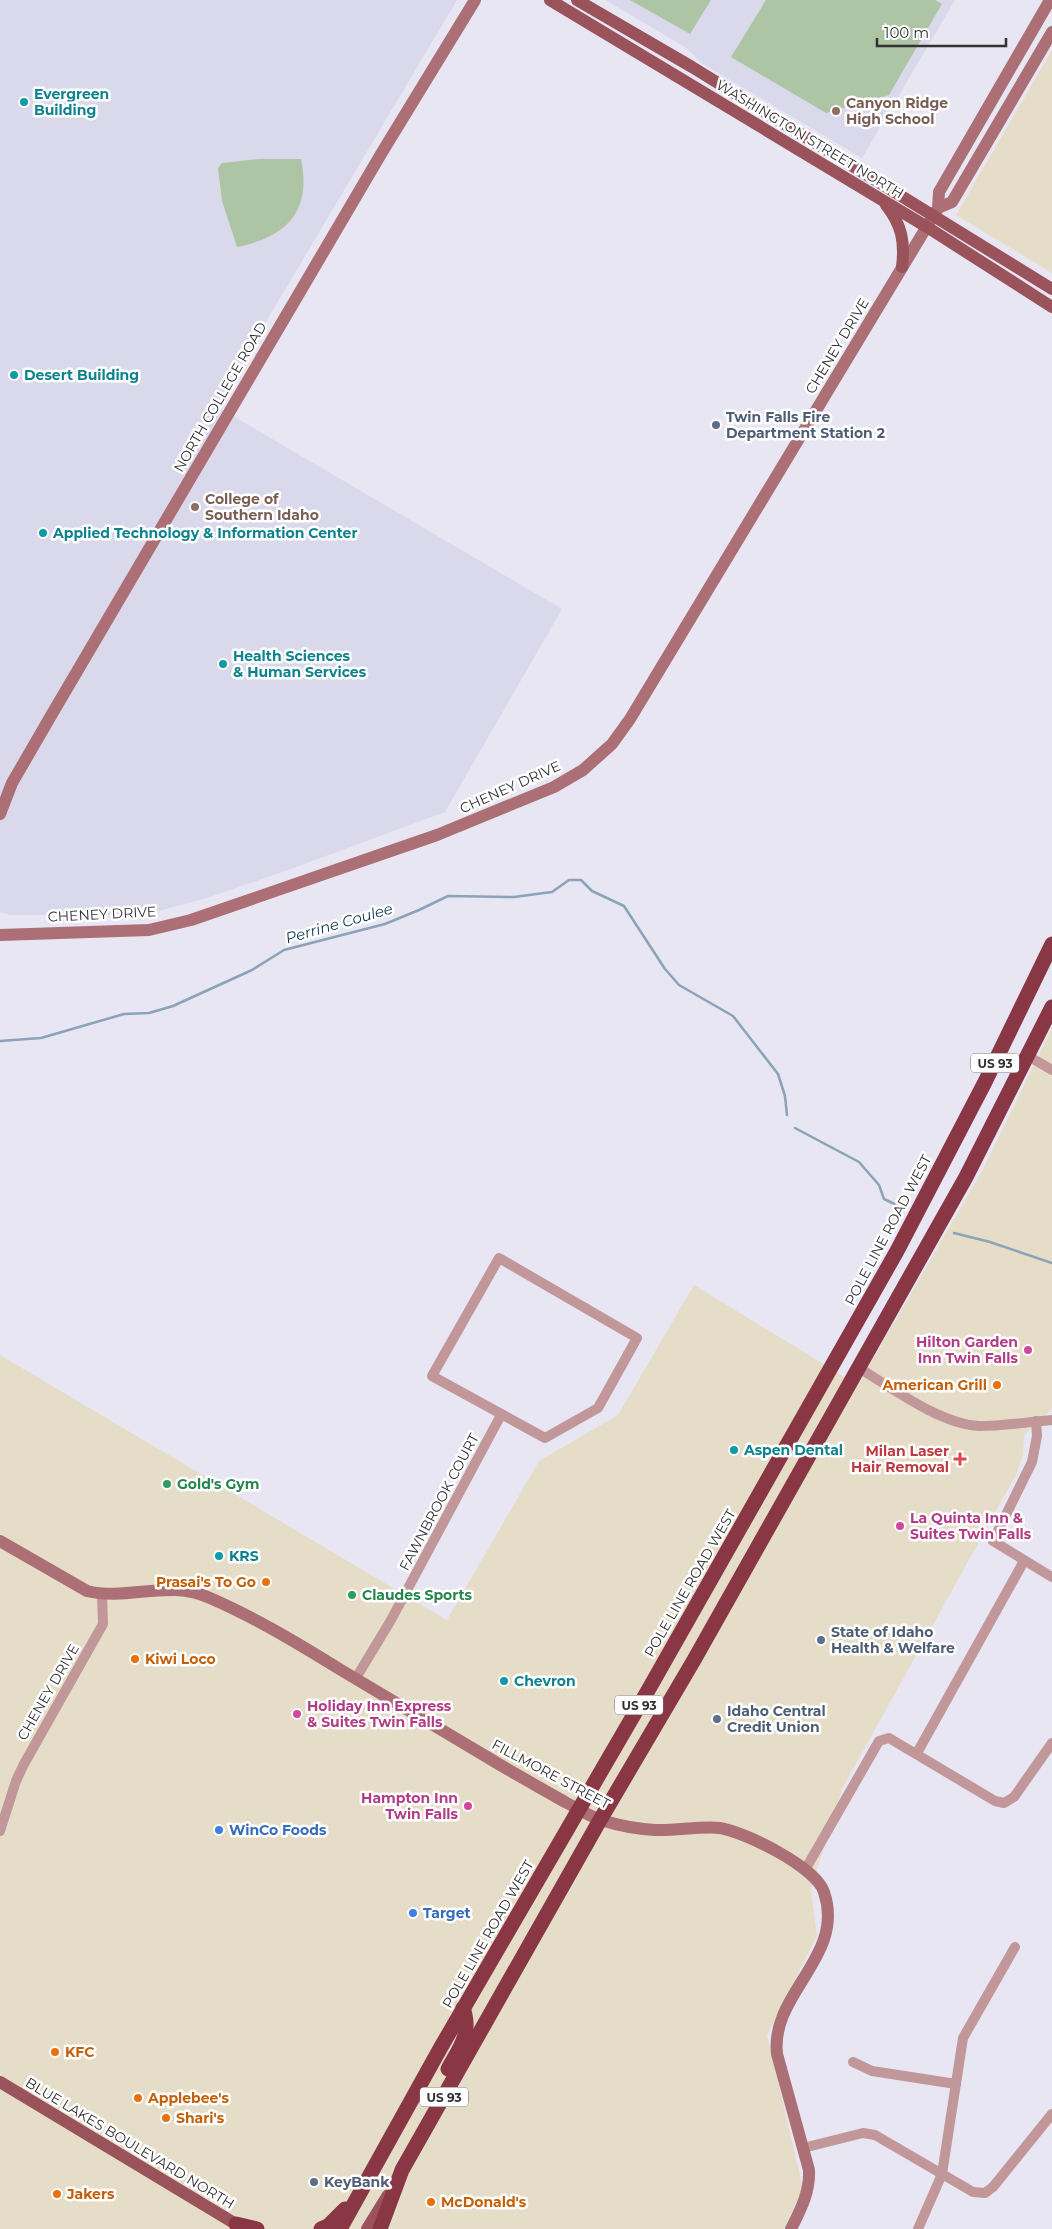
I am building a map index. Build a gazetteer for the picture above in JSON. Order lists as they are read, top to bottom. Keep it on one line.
{"streets":{"highway":["US 93","POLE LINE ROAD WEST"],"main road":["WASHINGTON STREET NORTH","BLUE LAKES BOULEVARD NORTH"],"street":["CHENEY DRIVE","NORTH COLLEGE ROAD","FAWNBROOK COURT","FILLMORE STREET"]},"crossings":[["WASHINGTON STREET NORTH","CHENEY DRIVE"],["CHENEY DRIVE","FILLMORE STREET"],["US 93","FILLMORE STREET"],["POLE LINE ROAD WEST","FILLMORE STREET"],["FAWNBROOK COURT","FILLMORE STREET"]],"water":["Perrine Coulee"],"places":{"other":["Evergreen Building","Canyon Ridge High School","Desert Building","Twin Falls Fire Department Station 2","College of Southern Idaho","Applied Technology & Information Center","Health Sciences & Human Services","Hilton Garden Inn Twin Falls","American Grill","Aspen Dental","Gold's Gym","La Quinta Inn & Suites Twin Falls","KRS","Prasai's To Go","Claudes Sports","State of Idaho Health & Welfare","Kiwi Loco","Chevron","Holiday Inn Express & Suites Twin Falls","Idaho Central Credit Union","Hampton Inn Twin Falls","WinCo Foods","Target","KFC","Applebee's","Shari's","KeyBank","Jakers","McDonald's"],"health":["Milan Laser Hair Removal"]},"scale_bar":"100 m"}
